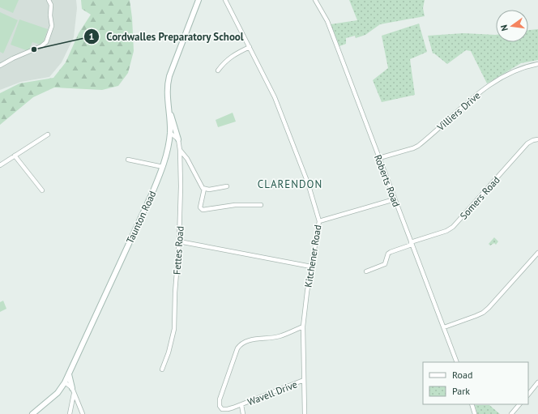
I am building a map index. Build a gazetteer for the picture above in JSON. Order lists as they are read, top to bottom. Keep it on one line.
{"streets":{"street":["Villiers Drive","Roberts Road","Somers Road","Taunton Road","Fettes Road","Kitchener Road","Wavell Drive"]},"crossings":[["Villiers Drive","Roberts Road"],["Roberts Road","Somers Road"],["Kitchener Road","Wavell Drive"]],"districts":["CLARENDON"],"places":["Cordwalles Preparatory School"],"legend":["Road","Park"],"north":"left"}
